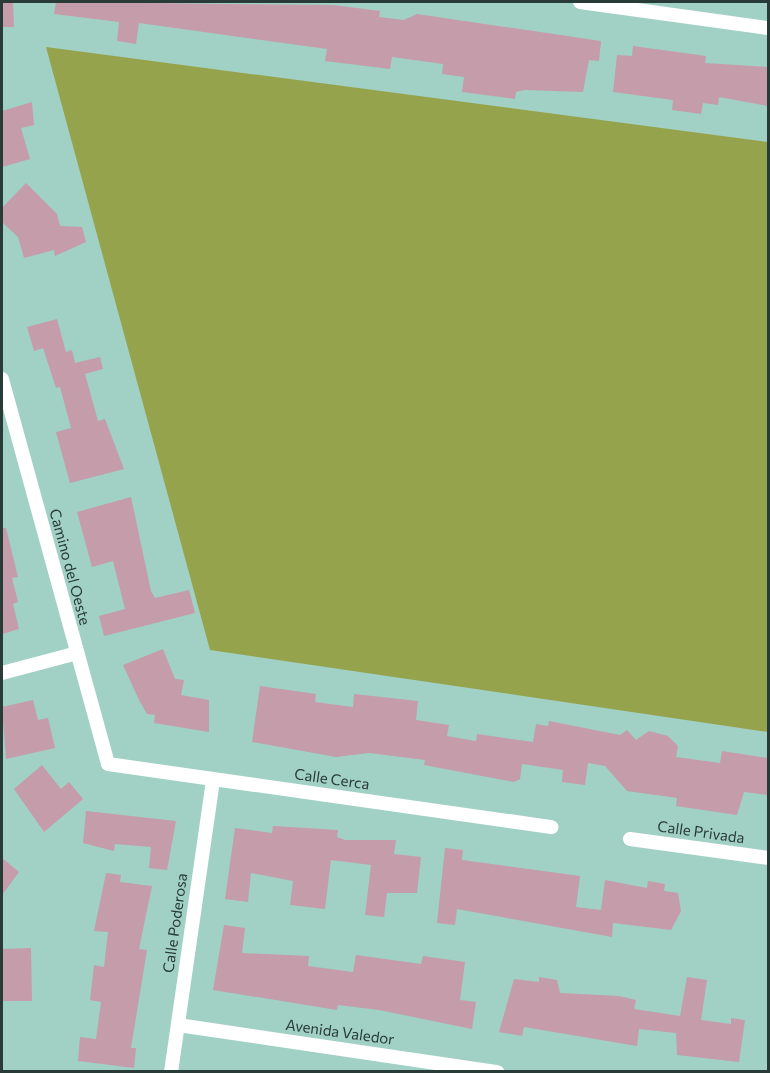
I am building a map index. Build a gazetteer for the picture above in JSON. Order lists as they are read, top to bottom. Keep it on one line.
{"streets":{"street":["Camino del Oeste","Calle Cerca","Calle Privada","Calle Poderosa","Avenida Valedor"]},"crossings":[["Camino del Oeste","Calle Cerca"],["Calle Cerca","Calle Poderosa"],["Calle Poderosa","Avenida Valedor"]]}
